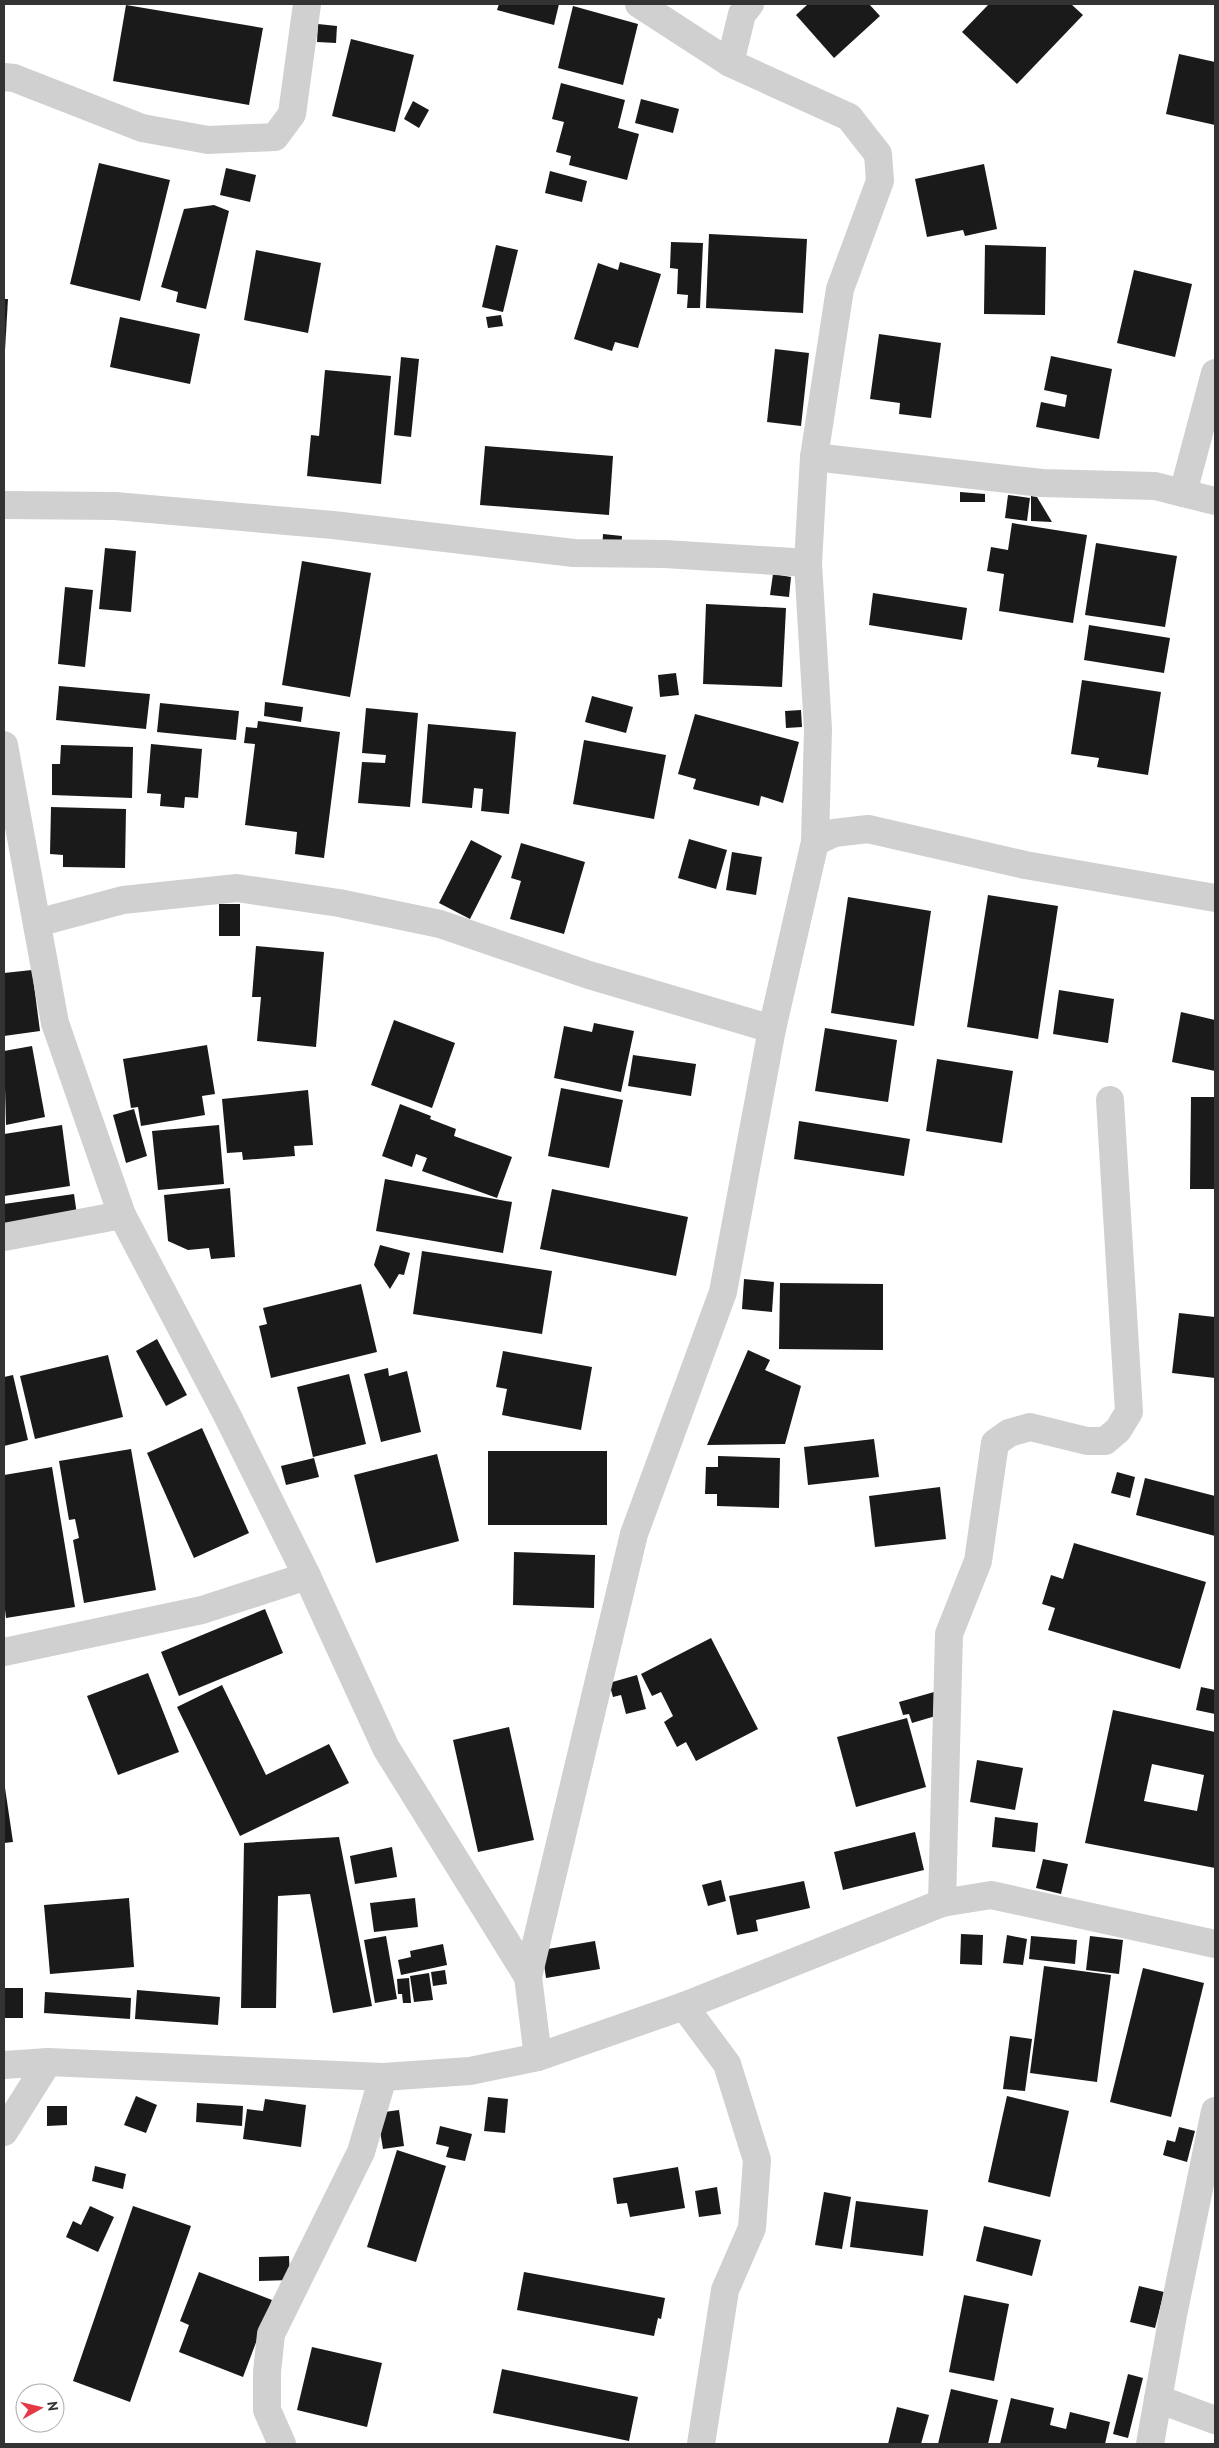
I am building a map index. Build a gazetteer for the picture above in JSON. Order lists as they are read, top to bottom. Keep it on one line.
{"north":"right"}
